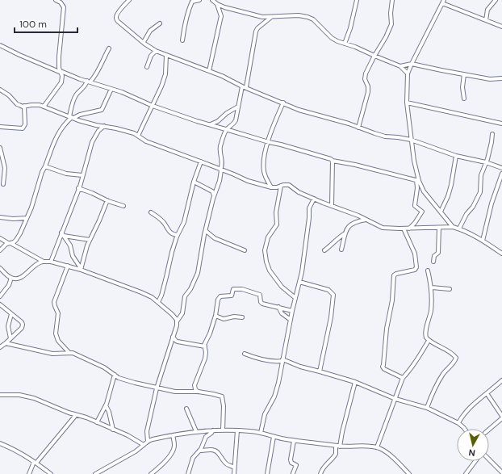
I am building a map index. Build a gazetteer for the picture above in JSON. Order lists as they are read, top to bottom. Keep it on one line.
{"scale_bar":"100 m","north":"bottom"}
